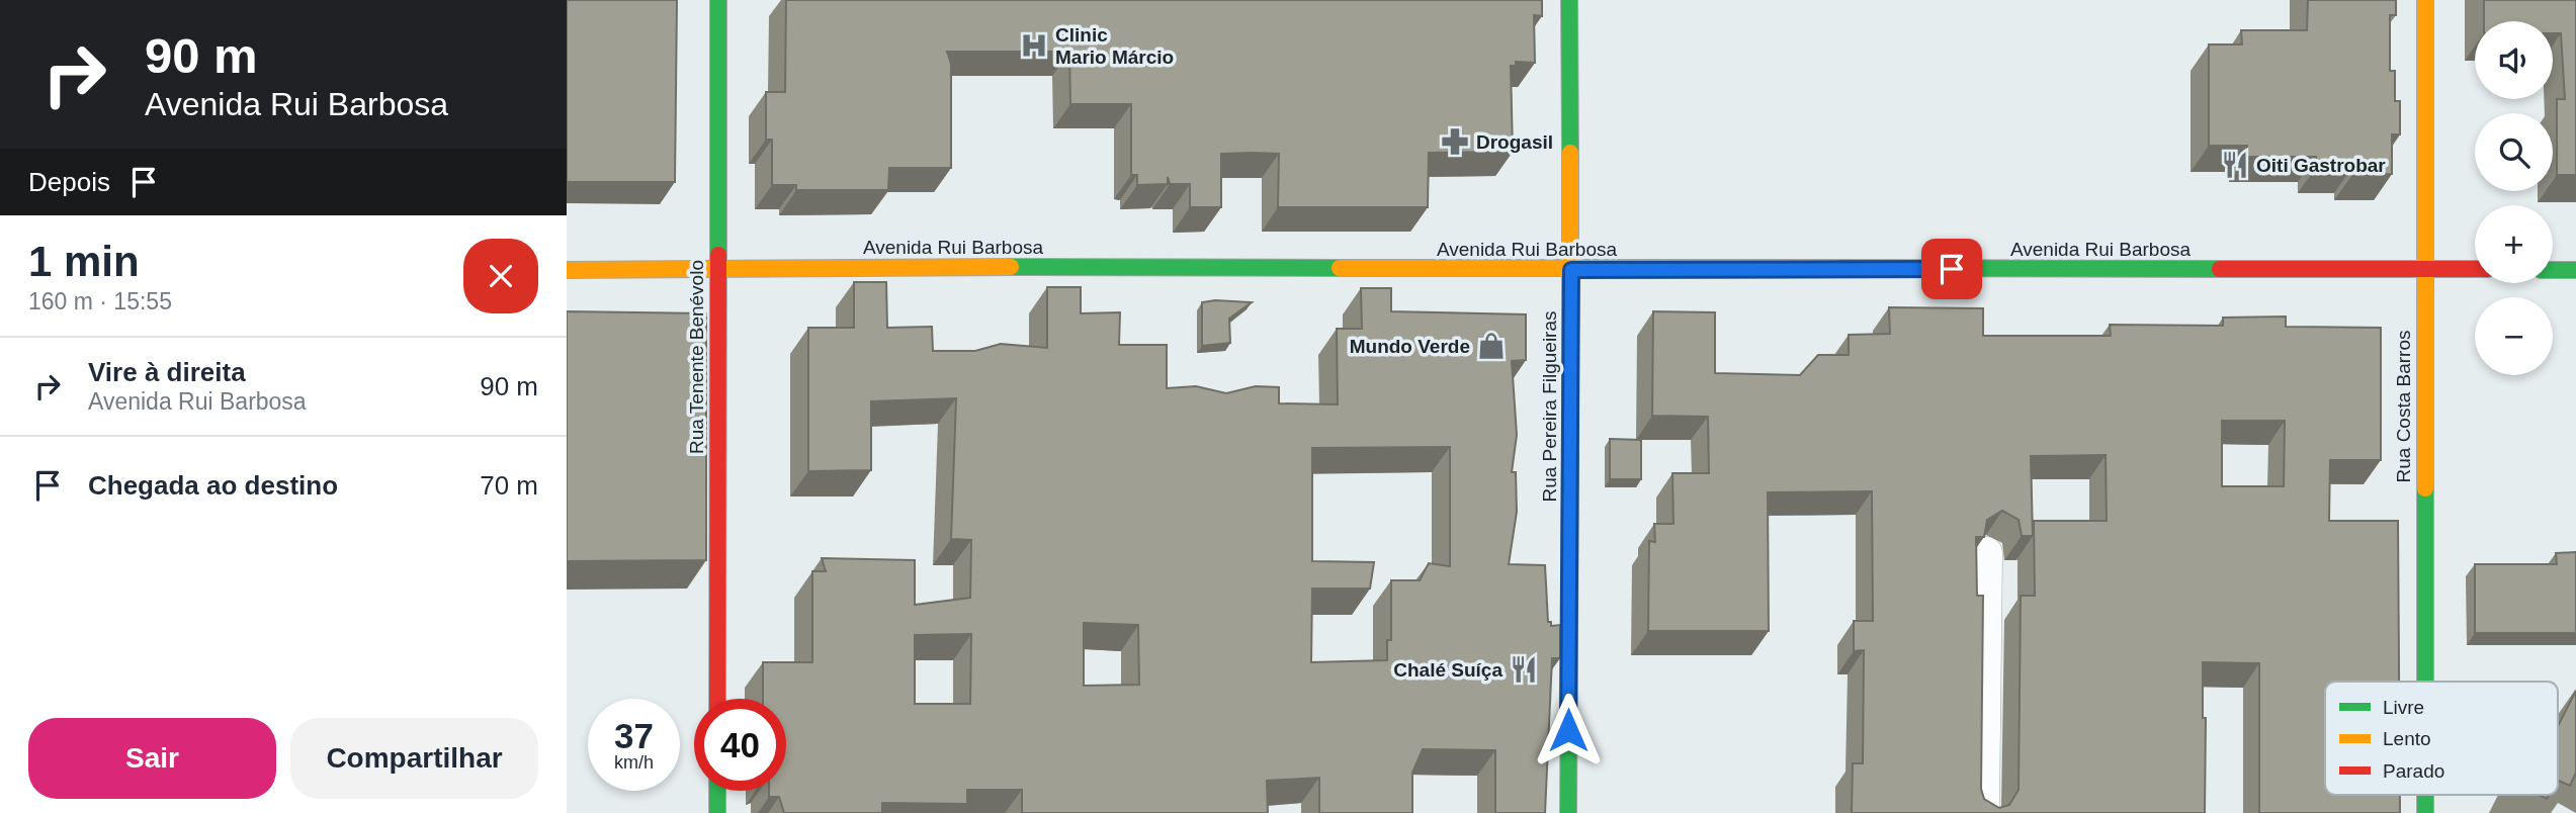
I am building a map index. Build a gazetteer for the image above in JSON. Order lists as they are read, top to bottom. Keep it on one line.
{"streets":{"street":["Avenida Rui Barbosa","Rua Tenente Benévolo","Rua Pereira Filgueiras","Rua Costa Barros"]},"crossings":[["Avenida Rui Barbosa","Rua Tenente Benévolo"],["Avenida Rui Barbosa","Rua Pereira Filgueiras"],["Avenida Rui Barbosa","Rua Costa Barros"]],"places":{"hospital":["Clinic Mario Márcio"],"pharmacy":["Drogasil"],"restaurant":["Oiti Gastrobar","Chalé Suíça"],"shop":["Mundo Verde"]},"legend":["Livre","Lento","Parado"],"page":{"turn":["90 m","Avenida Rui Barbosa"],"map_buttons":["+","−"],"then":"Depois","heading":["1 min","160 m · 15:55"],"list":[{"name":"Vire à direita","note":"Avenida Rui Barbosa","value":"90 m"},{"name":"Chegada ao destino","value":"70 m"}],"speed":"37 km/h","limit":"40","buttons":["Sair","Compartilhar"]}}
